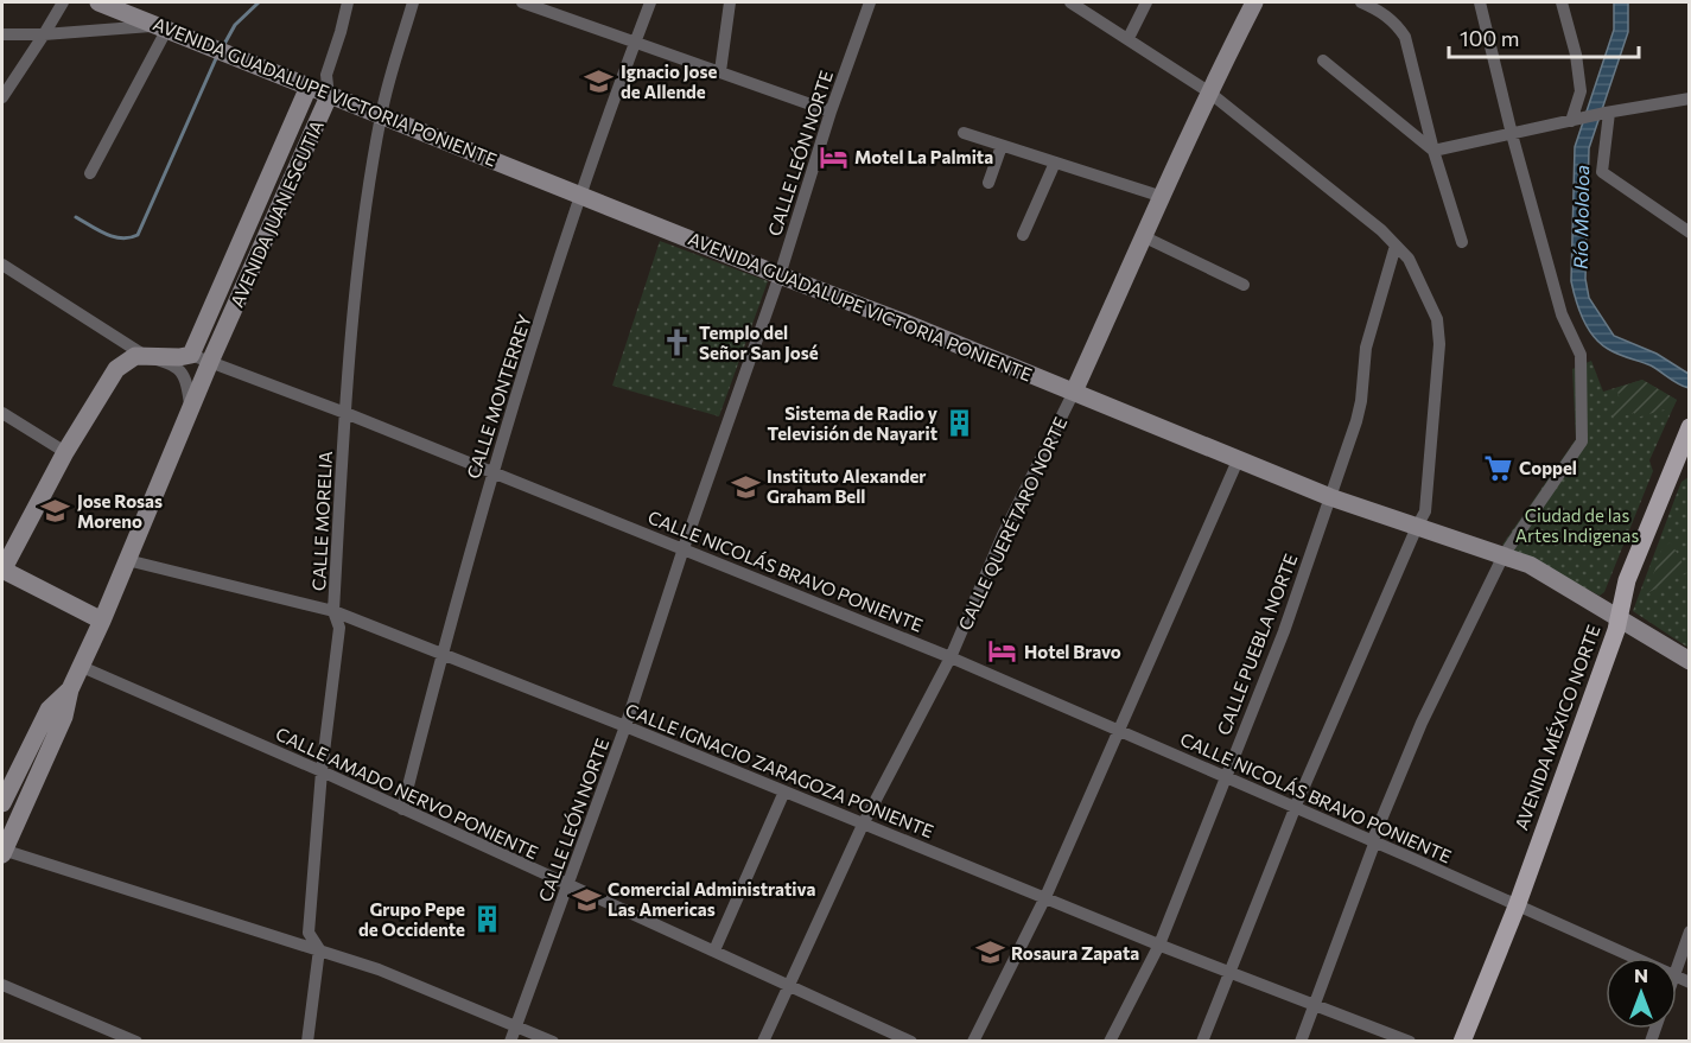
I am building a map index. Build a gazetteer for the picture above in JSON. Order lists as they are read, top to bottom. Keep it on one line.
{"streets":{"main road":["AVENIDA GUADALUPE VICTORIA PONIENTE","AVENIDA JUAN ESCUTIA","CALLE QUERÉTARO NORTE","AVENIDA MÉXICO NORTE"],"street":["CALLE LEÓN NORTE","CALLE MONTERREY","CALLE MORELIA","CALLE NICOLÁS BRAVO PONIENTE","CALLE PUEBLA NORTE","CALLE IGNACIO ZARAGOZA PONIENTE","CALLE AMADO NERVO PONIENTE"]},"crossings":[["AVENIDA GUADALUPE VICTORIA PONIENTE","CALLE LEÓN NORTE"],["AVENIDA GUADALUPE VICTORIA PONIENTE","AVENIDA JUAN ESCUTIA"],["AVENIDA GUADALUPE VICTORIA PONIENTE","CALLE MONTERREY"],["AVENIDA GUADALUPE VICTORIA PONIENTE","CALLE MORELIA"],["AVENIDA GUADALUPE VICTORIA PONIENTE","CALLE QUERÉTARO NORTE"],["AVENIDA GUADALUPE VICTORIA PONIENTE","CALLE PUEBLA NORTE"],["AVENIDA GUADALUPE VICTORIA PONIENTE","AVENIDA MÉXICO NORTE"],["CALLE LEÓN NORTE","CALLE NICOLÁS BRAVO PONIENTE"],["CALLE LEÓN NORTE","CALLE IGNACIO ZARAGOZA PONIENTE"],["CALLE LEÓN NORTE","CALLE AMADO NERVO PONIENTE"],["AVENIDA JUAN ESCUTIA","CALLE NICOLÁS BRAVO PONIENTE"],["AVENIDA JUAN ESCUTIA","CALLE IGNACIO ZARAGOZA PONIENTE"],["AVENIDA JUAN ESCUTIA","CALLE AMADO NERVO PONIENTE"],["CALLE MONTERREY","CALLE NICOLÁS BRAVO PONIENTE"],["CALLE MONTERREY","CALLE IGNACIO ZARAGOZA PONIENTE"],["CALLE MONTERREY","CALLE AMADO NERVO PONIENTE"],["CALLE MORELIA","CALLE NICOLÁS BRAVO PONIENTE"],["CALLE MORELIA","CALLE IGNACIO ZARAGOZA PONIENTE"],["CALLE MORELIA","CALLE AMADO NERVO PONIENTE"],["CALLE QUERÉTARO NORTE","CALLE NICOLÁS BRAVO PONIENTE"],["CALLE QUERÉTARO NORTE","CALLE IGNACIO ZARAGOZA PONIENTE"],["CALLE QUERÉTARO NORTE","CALLE AMADO NERVO PONIENTE"],["CALLE NICOLÁS BRAVO PONIENTE","CALLE PUEBLA NORTE"],["CALLE NICOLÁS BRAVO PONIENTE","AVENIDA MÉXICO NORTE"],["CALLE PUEBLA NORTE","CALLE IGNACIO ZARAGOZA PONIENTE"]],"water":["Río Mololoa"],"parks":["Ciudad de las Artes Indigenas"],"places":{"school or university":["Ignacio Jose de Allende","Instituto Alexander Graham Bell","Jose Rosas Moreno","Comercial Administrativa Las Americas","Rosaura Zapata"],"hotel":["Motel La Palmita","Hotel Bravo"],"church":["Templo del Señor San José"],"building":["Sistema de Radio y Televisión de Nayarit","Grupo Pepe de Occidente"],"supermarket":["Coppel"]},"scale_bar":"100 m","north":"top"}
